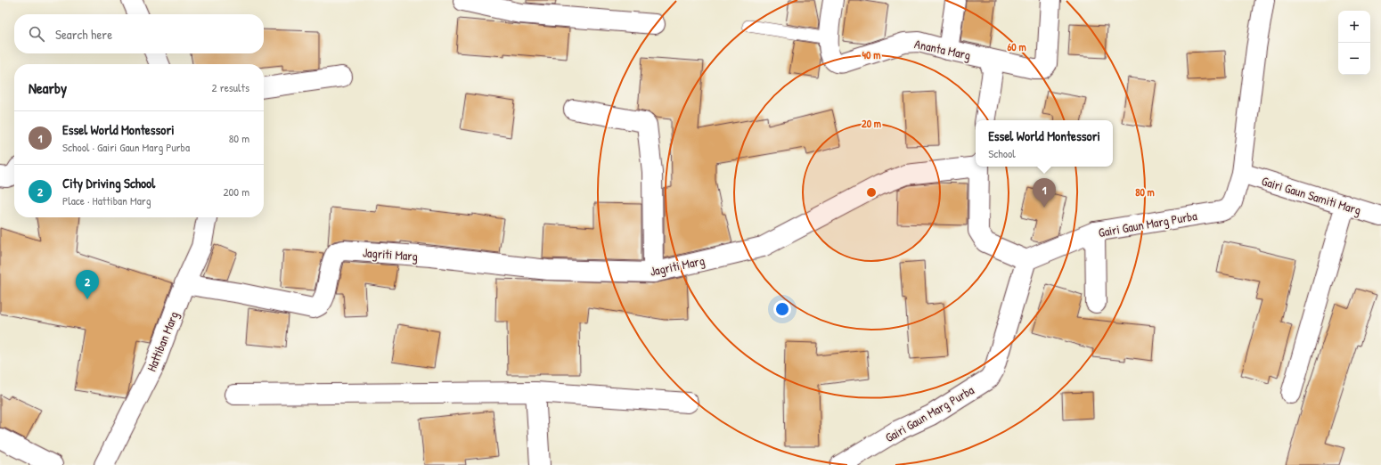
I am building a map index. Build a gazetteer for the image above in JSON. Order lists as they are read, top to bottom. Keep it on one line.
{"streets":{"street":["Ananta Marg","Gairi Gaun Samiti Marg","Gairi Gaun Marg Purba","Jagriti Marg","Hattiban Marg"]},"crossings":[["Gairi Gaun Samiti Marg","Gairi Gaun Marg Purba"],["Jagriti Marg","Hattiban Marg"]],"page":{"map_buttons":["+","−"],"search":"Search here","heading":["Nearby","2 results"],"list":[{"mark":"1","name":"Essel World Montessori","note":"School · Gairi Gaun Marg Purba","value":"80 m"},{"mark":"2","name":"City Driving School","note":"Place · Hattiban Marg","value":"200 m"}],"popup":["Essel World Montessori","School"],"pins":["1","2"]},"rings":["60 m","40 m","20 m","80 m"]}
